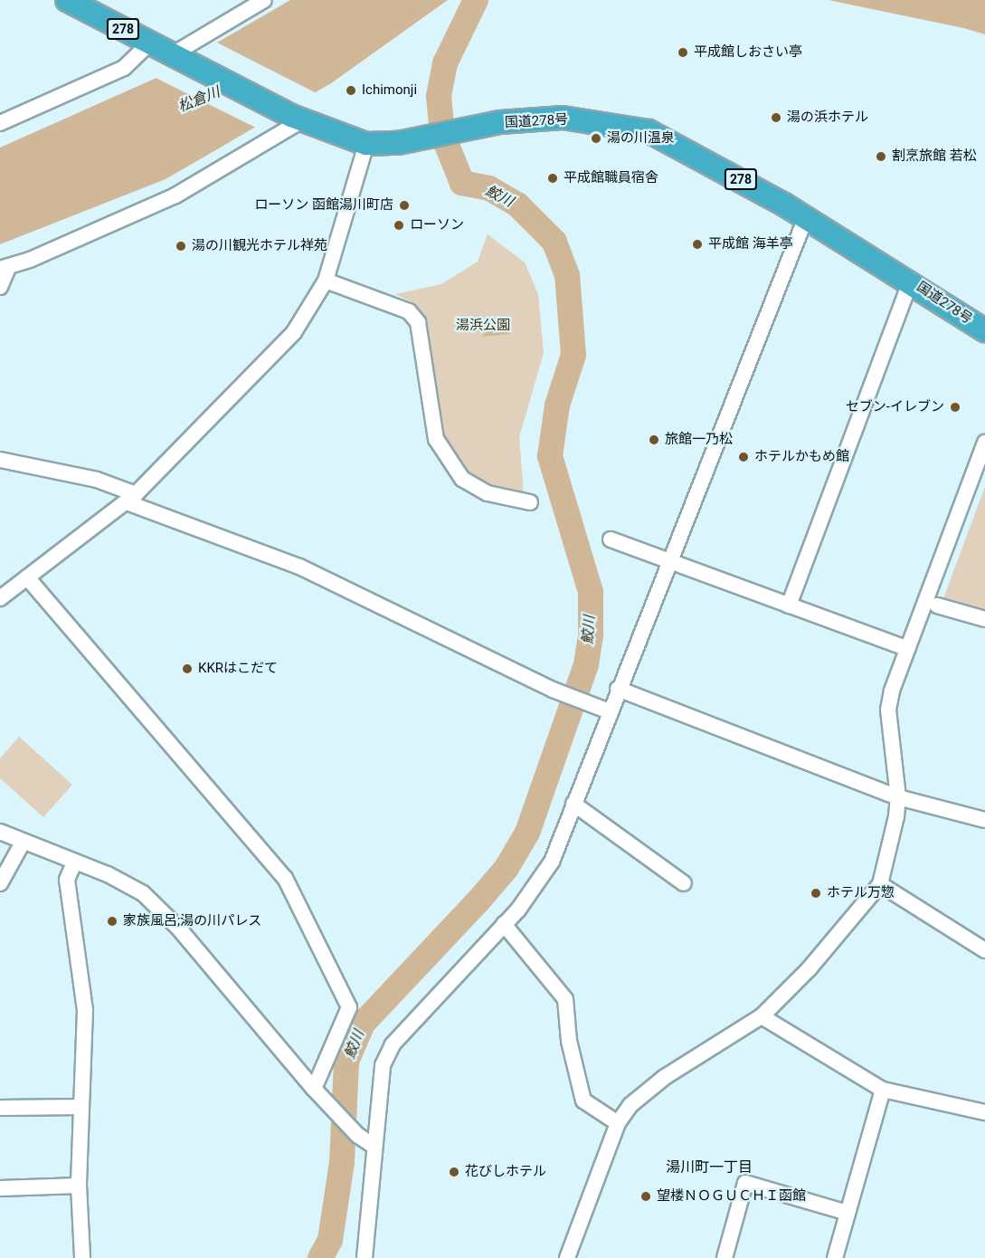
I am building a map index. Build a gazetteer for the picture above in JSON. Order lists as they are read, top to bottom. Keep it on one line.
{"streets":{"highway":["278","国道278号"]},"districts":["湯川町一丁目"],"water":["松倉川","鮫川"],"parks":["湯浜公園"],"places":["平成館しおさい亭","Ichimonji","湯の浜ホテル","湯の川温泉","割烹旅館 若松","平成館職員宿舎","ローソン 函館湯川町店","ローソン","平成館 海羊亭","湯の川観光ホテル祥苑","セブン-イレブン","旅館一乃松","ホテルかもめ館","KKRはこだて","ホテル万惣","家族風呂;湯の川パレス","花びしホテル","望楼ＮＯＧＵＣＨＩ函館"]}
